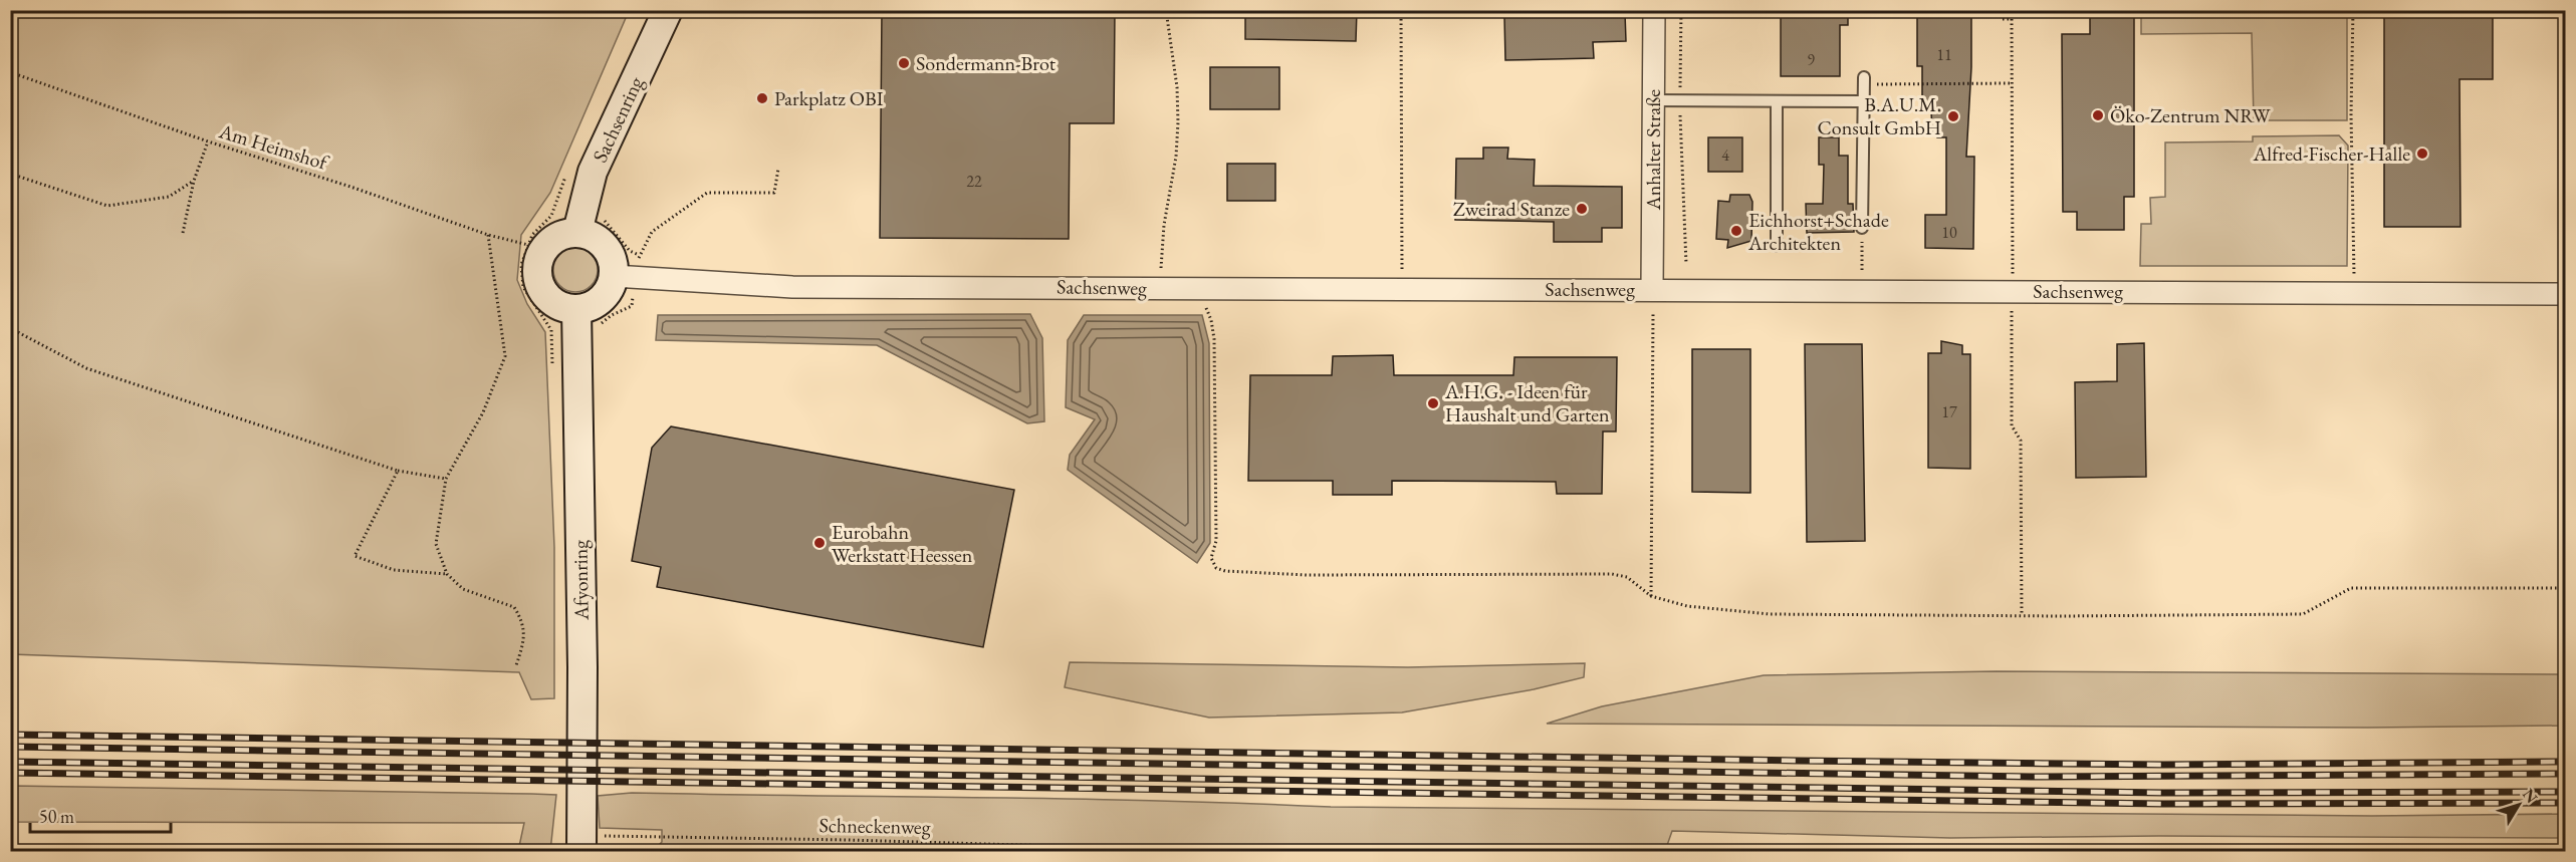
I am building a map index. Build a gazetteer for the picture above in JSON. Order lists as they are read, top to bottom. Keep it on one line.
{"streets":{"street":["Sachsenring","Anhalter Straße","Sachsenweg","Afyonring"],"path":["Am Heimshof","Schneckenweg"]},"crossings":[["Sachsenring","Sachsenweg"],["Sachsenring","Afyonring"],["Anhalter Straße","Sachsenweg"],["Sachsenweg","Afyonring"],["Afyonring","Schneckenweg"]],"places":["Sondermann-Brot","Parkplatz OBI","Öko-Zentrum NRW","B.A.U.M. Consult GmbH","Alfred-Fischer-Halle","Zweirad Stanze","Eichhorst+Schade Architekten","A.H.G. - Ideen für Haushalt und Garten","Eurobahn Werkstatt Heessen"],"house_numbers":["11","9","4","22","10","17"],"scale_bar":"50 m","north":"top right"}
